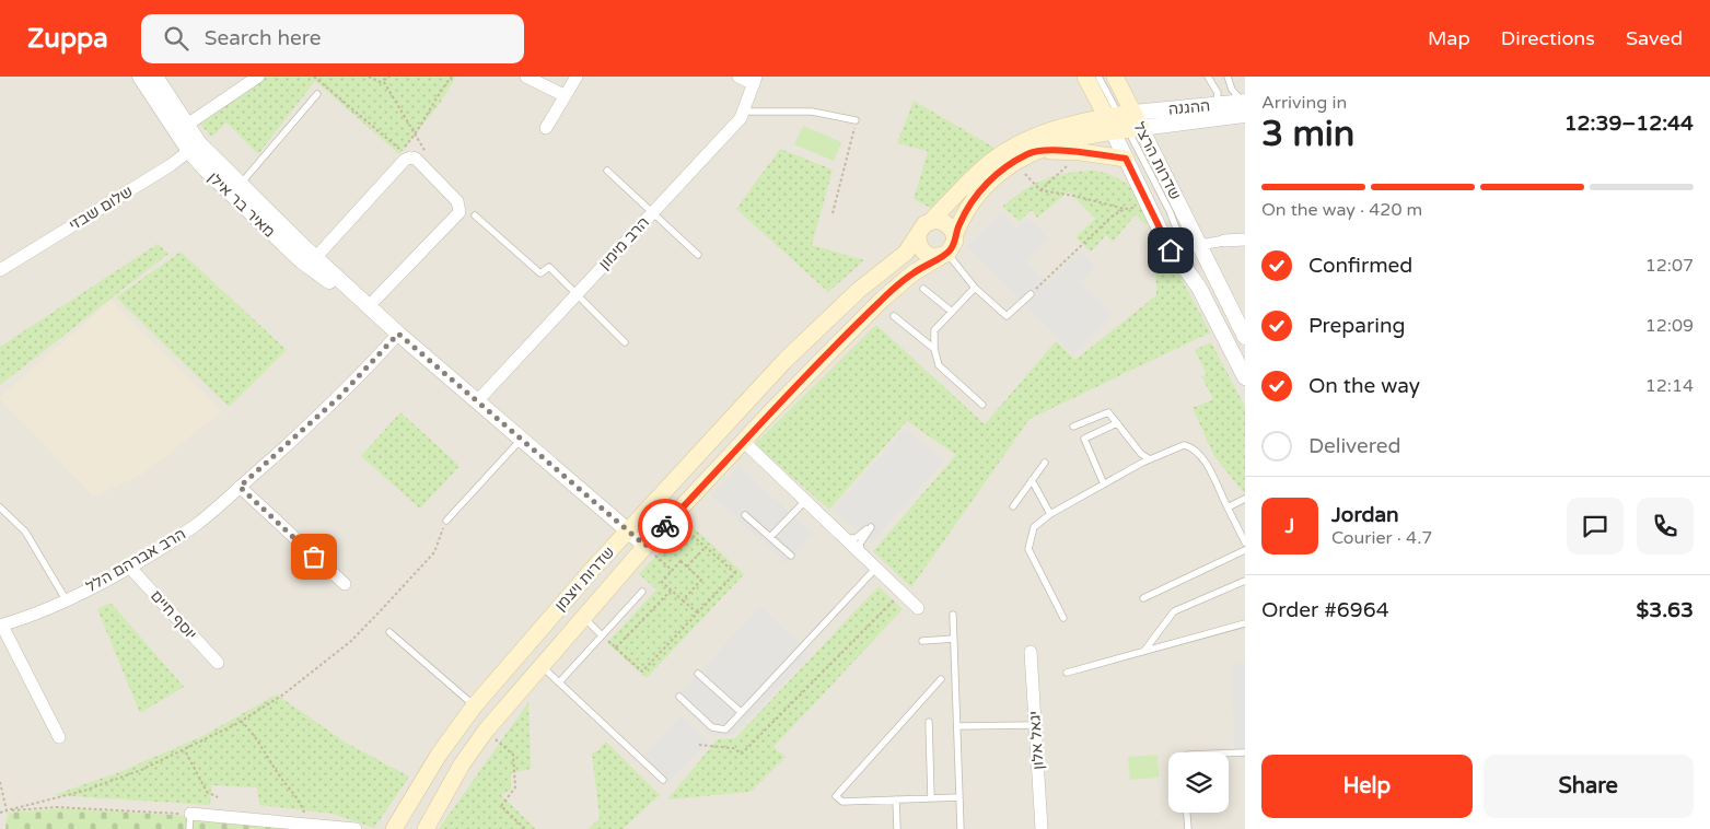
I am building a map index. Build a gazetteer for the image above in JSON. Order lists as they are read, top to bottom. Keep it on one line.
{"streets":{"main road":["שדרות הרצל","שדרות ויצמן"],"street":["ההגנה","מאיר בר אילן","שלום שבזי","הרב מימון","הרב אברהם הלל","יוסף חיים","יגאל אלון"]},"crossings":[["ההגנה","שדרות הרצל"],["מאיר בר אילן","שלום שבזי"],["מאיר בר אילן","הרב מימון"],["מאיר בר אילן","הרב אברהם הלל"],["מאיר בר אילן","שדרות ויצמן"],["הרב אברהם הלל","יוסף חיים"]],"page":{"header":"Zuppa","search":"Search here","nav":["Map","Directions","Saved"],"heading":["3 min","Arriving in","12:39–12:44"],"panel":["Jordan","Courier · 4.7","Order #6964","$3.63"],"bar":"On the way · 420 m","list":[["Confirmed","12:07"],["Preparing","12:09"],["On the way","12:14"],"Delivered"],"round":"J","buttons":["Help","Share"]}}
